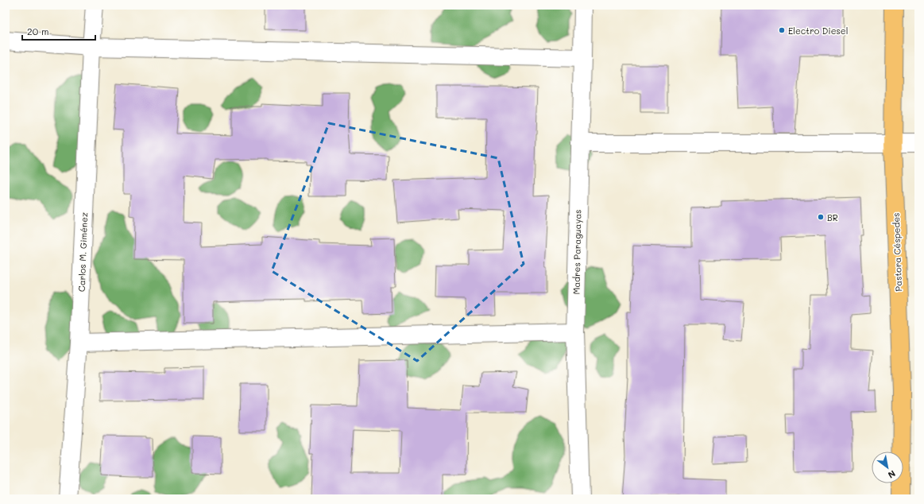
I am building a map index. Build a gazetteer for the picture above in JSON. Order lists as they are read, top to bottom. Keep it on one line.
{"streets":{"main road":["Pastora Céspedes"],"street":["Carlos M. Giménez","Madres Paraguayas"]},"places":["Electro Diesel","BR"],"scale_bar":"20 m","north":"bottom right"}
